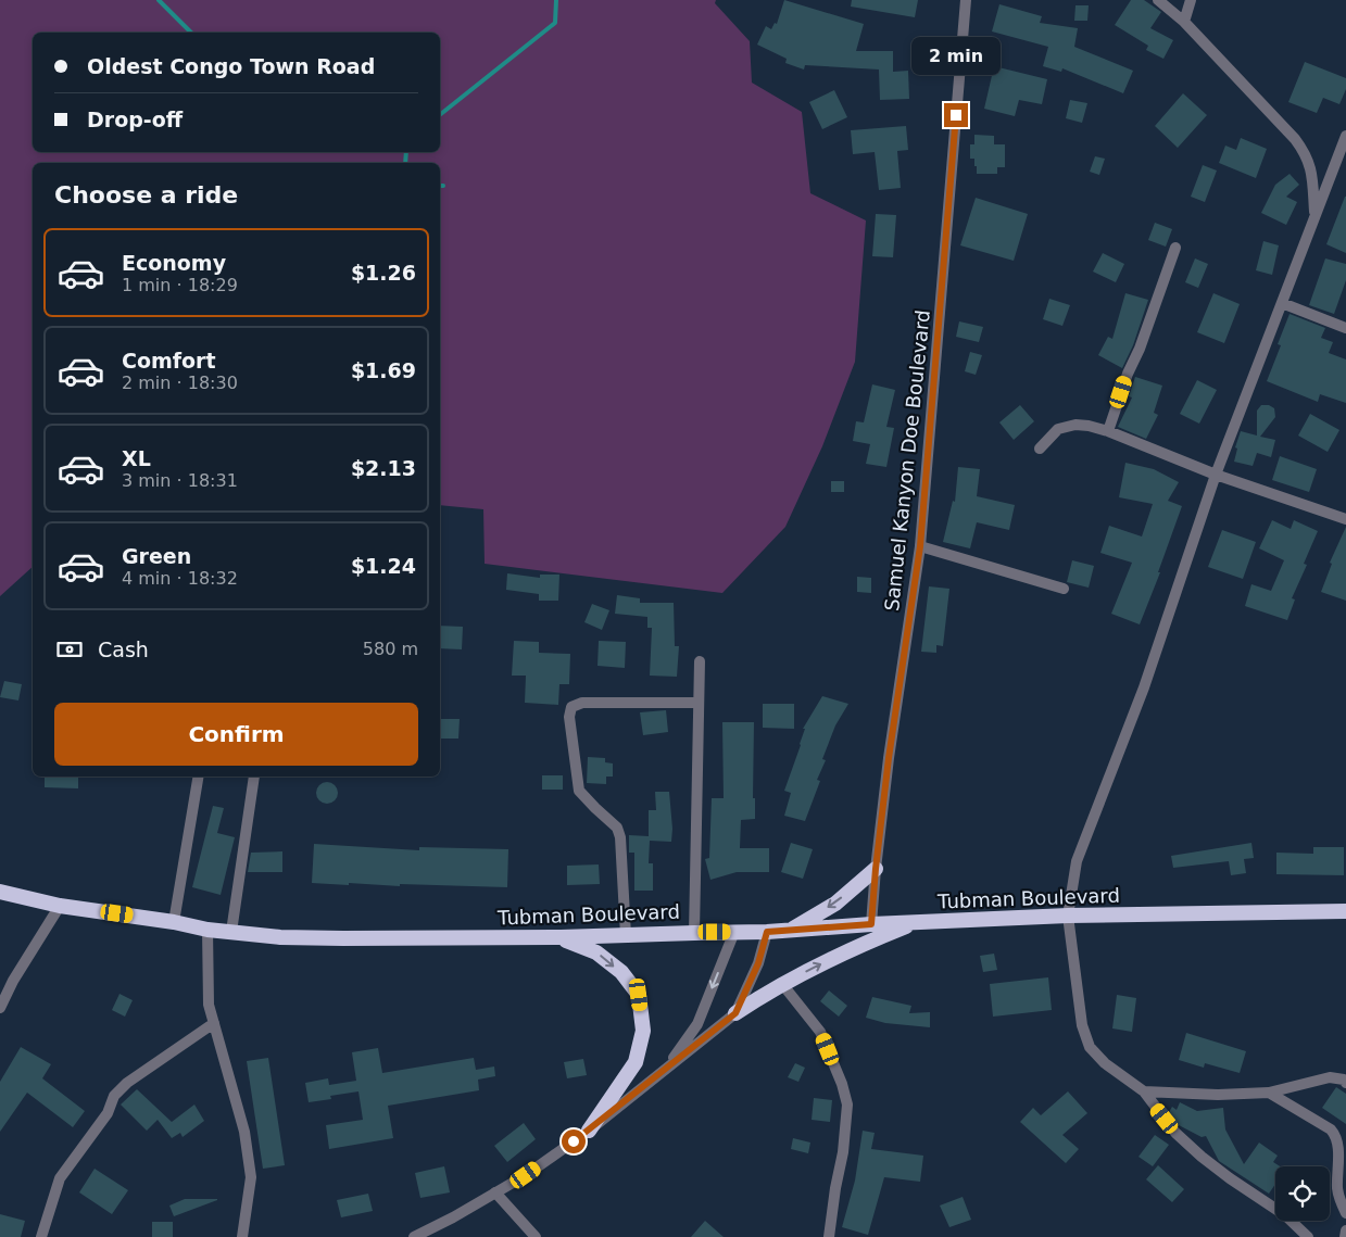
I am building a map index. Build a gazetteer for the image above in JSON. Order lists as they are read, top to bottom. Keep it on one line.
{"streets":{"highway":["Tubman Boulevard"],"street":["Samuel Kanyon Doe Boulevard"]},"crossings":[["Samuel Kanyon Doe Boulevard","Tubman Boulevard"]],"page":{"banner":["Oldest Congo Town Road","Drop-off"],"bubble":"2 min","heading":"Choose a ride","list":[{"name":"Economy","note":"1 min · 18:29","value":"$1.26"},{"name":"Comfort","note":"2 min · 18:30","value":"$1.69"},{"name":"XL","note":"3 min · 18:31","value":"$2.13"},{"name":"Green","note":"4 min · 18:32","value":"$1.24"}],"pay":["Cash","580 m"],"buttons":"Confirm"}}
